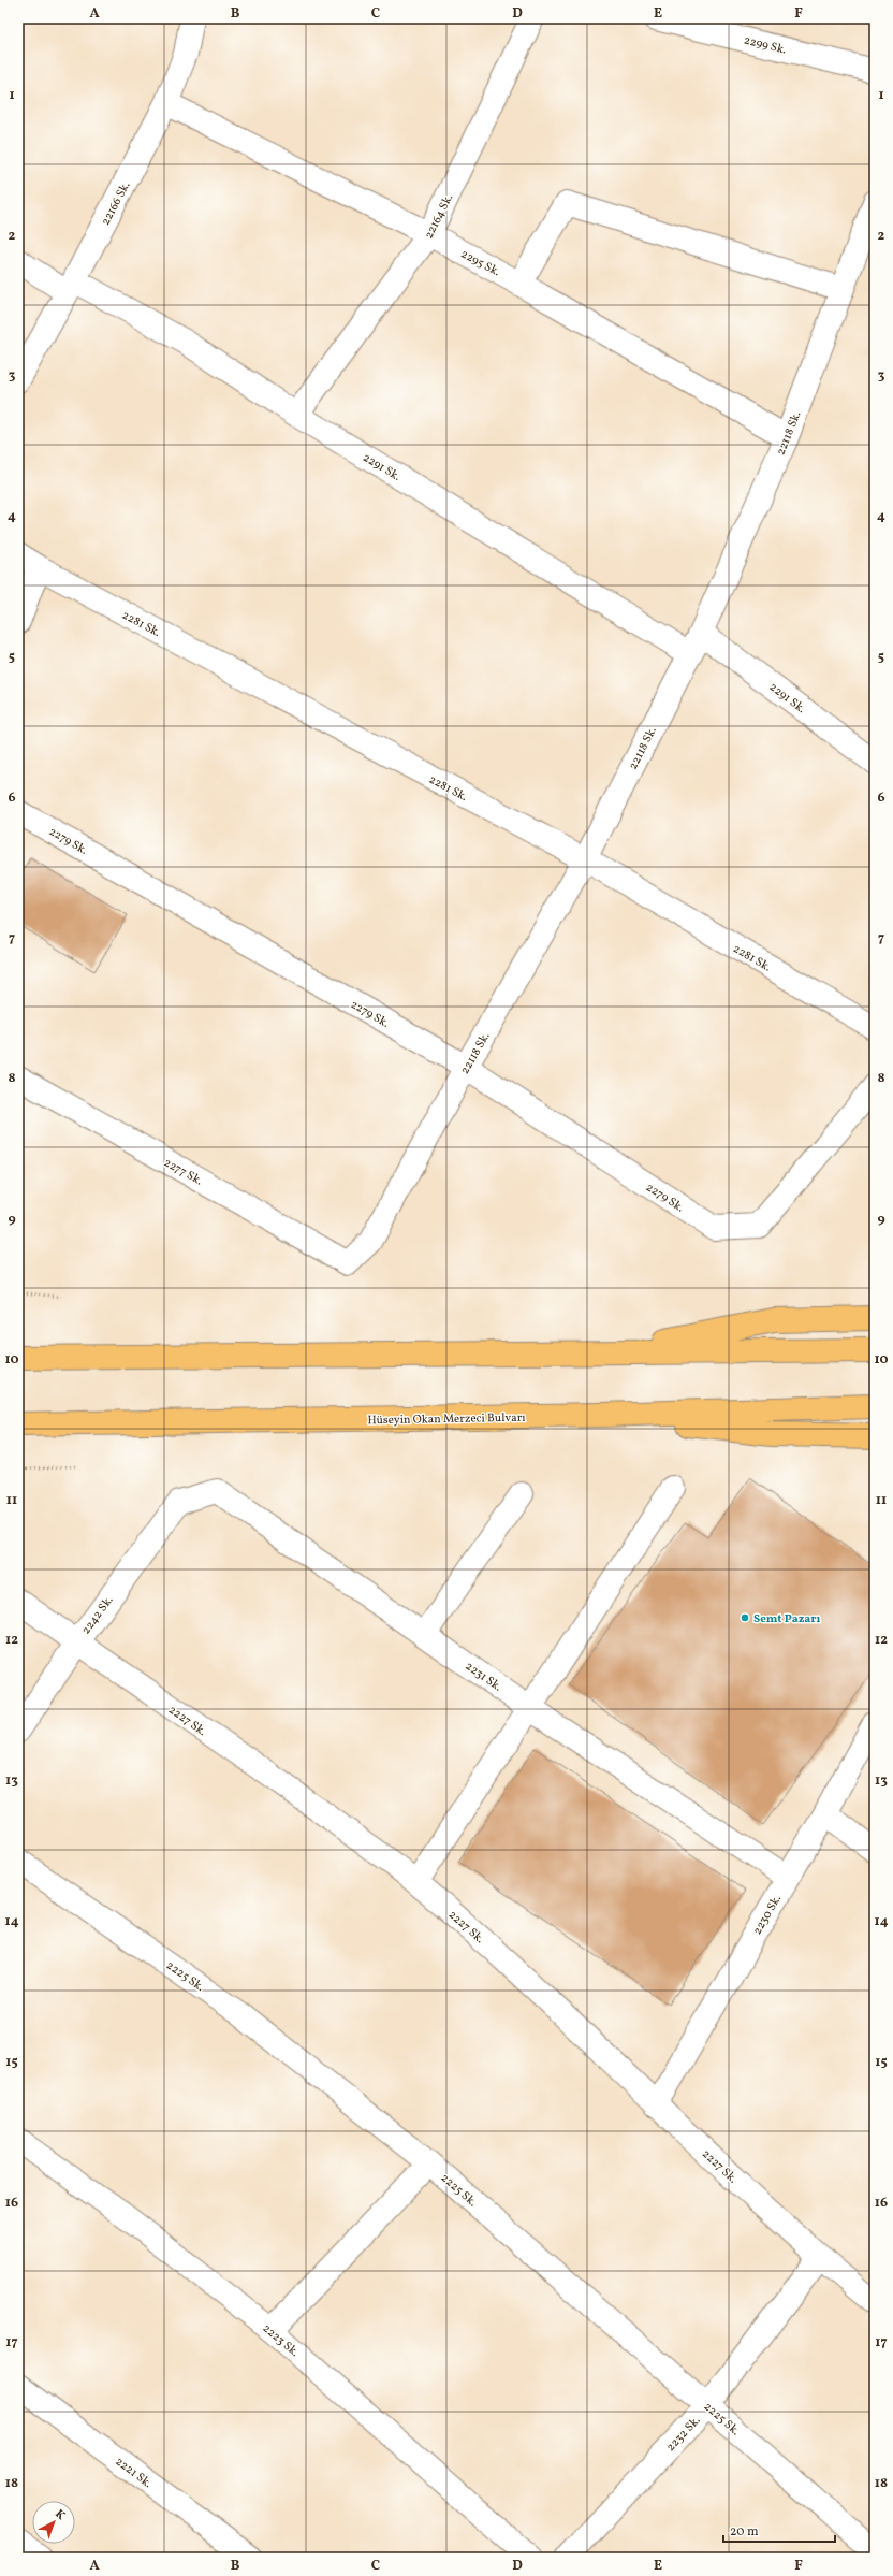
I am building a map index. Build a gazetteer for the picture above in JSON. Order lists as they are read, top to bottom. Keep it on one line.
{"streets":{"main road":["Hüseyin Okan Merzeci Bulvarı"],"street":["2299 Sk.","22166 Sk.","22164 Sk.","2295 Sk.","22118 Sk.","2291 Sk.","2281 Sk.","2279 Sk.","2277 Sk.","2242 Sk.","2231 Sk.","2227 Sk.","2230 Sk.","2225 Sk.","2223 Sk.","2232 Sk.","2221 Sk."]},"crossings":[["22166 Sk.","2295 Sk."],["22166 Sk.","2291 Sk."],["22164 Sk.","2295 Sk."],["22164 Sk.","2291 Sk."],["2295 Sk.","22118 Sk."],["22118 Sk.","2291 Sk."],["22118 Sk.","2281 Sk."],["22118 Sk.","2279 Sk."],["22118 Sk.","2277 Sk."],["2242 Sk.","2231 Sk."],["2242 Sk.","2227 Sk."],["2231 Sk.","2230 Sk."],["2227 Sk.","2230 Sk."],["2227 Sk.","2232 Sk."],["2225 Sk.","2232 Sk."]],"places":["Semt Pazarı"],"scale_bar":"20 m","north":"top right","grid":{"columns":["A","B","C","D","E","F"],"rows":["1","2","3","4","5","6","7","8","9","10","11","12","13","14","15","16","17","18"]}}
